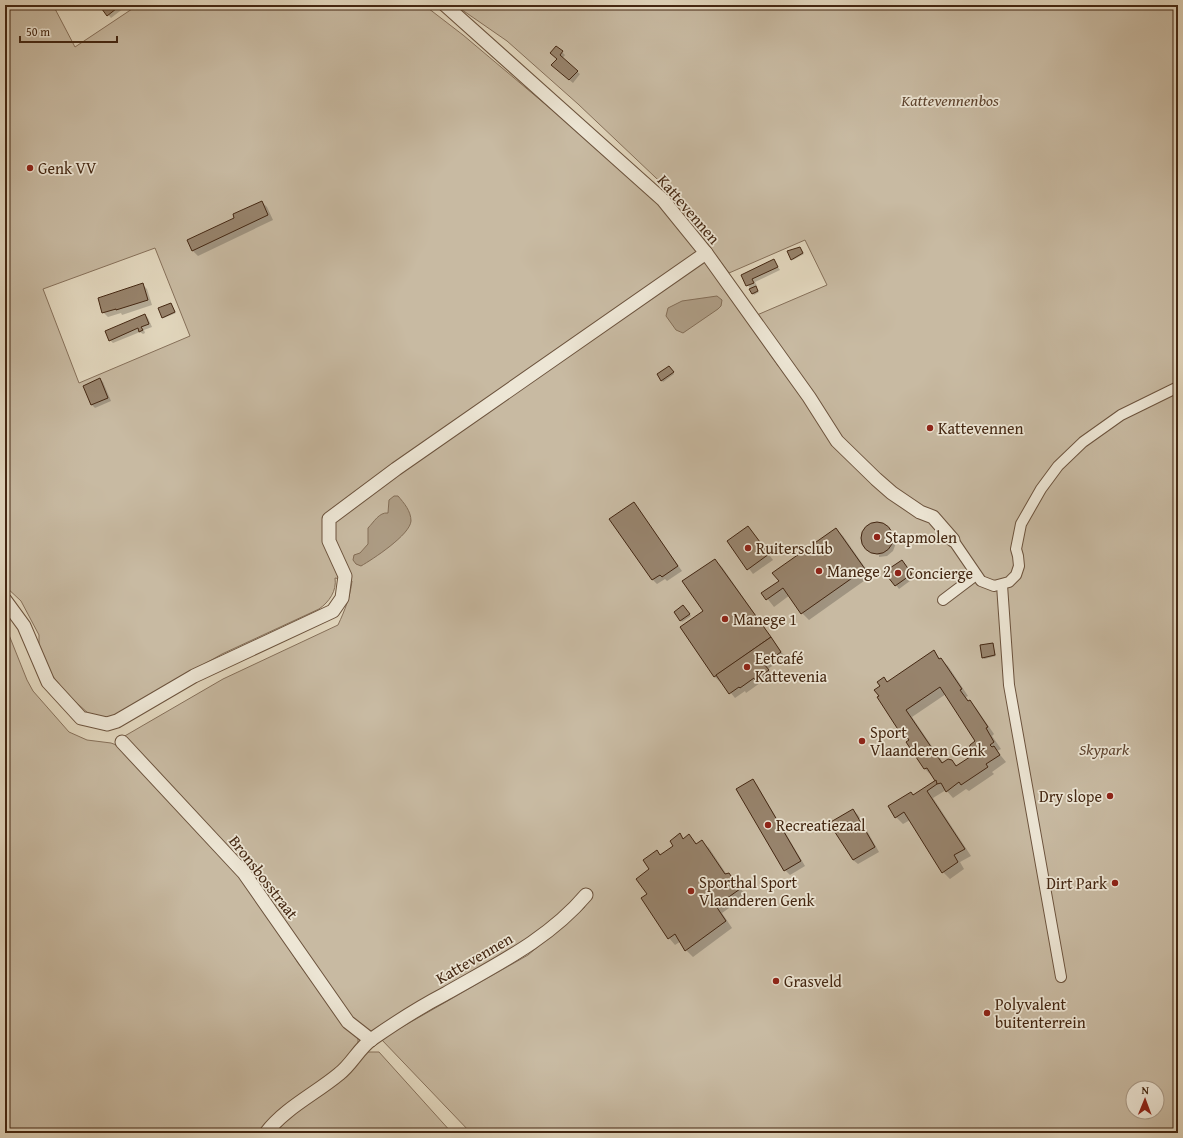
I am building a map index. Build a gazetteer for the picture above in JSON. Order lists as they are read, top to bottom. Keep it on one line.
{"streets":{"street":["Kattevennen","Bronsbosstraat"]},"crossings":[["Kattevennen","Bronsbosstraat"]],"parks":["Kattevennenbos","Skypark"],"places":["Genk VV","Kattevennen","Stapmolen","Ruitersclub","Manege 2","Concierge","Manege 1","Eetcafé Kattevenia","Sport Vlaanderen Genk","Dry slope","Recreatiezaal","Dirt Park","Sporthal Sport Vlaanderen Genk","Grasveld","Polyvalent buitenterrein"],"scale_bar":"50 m","north":"top"}
